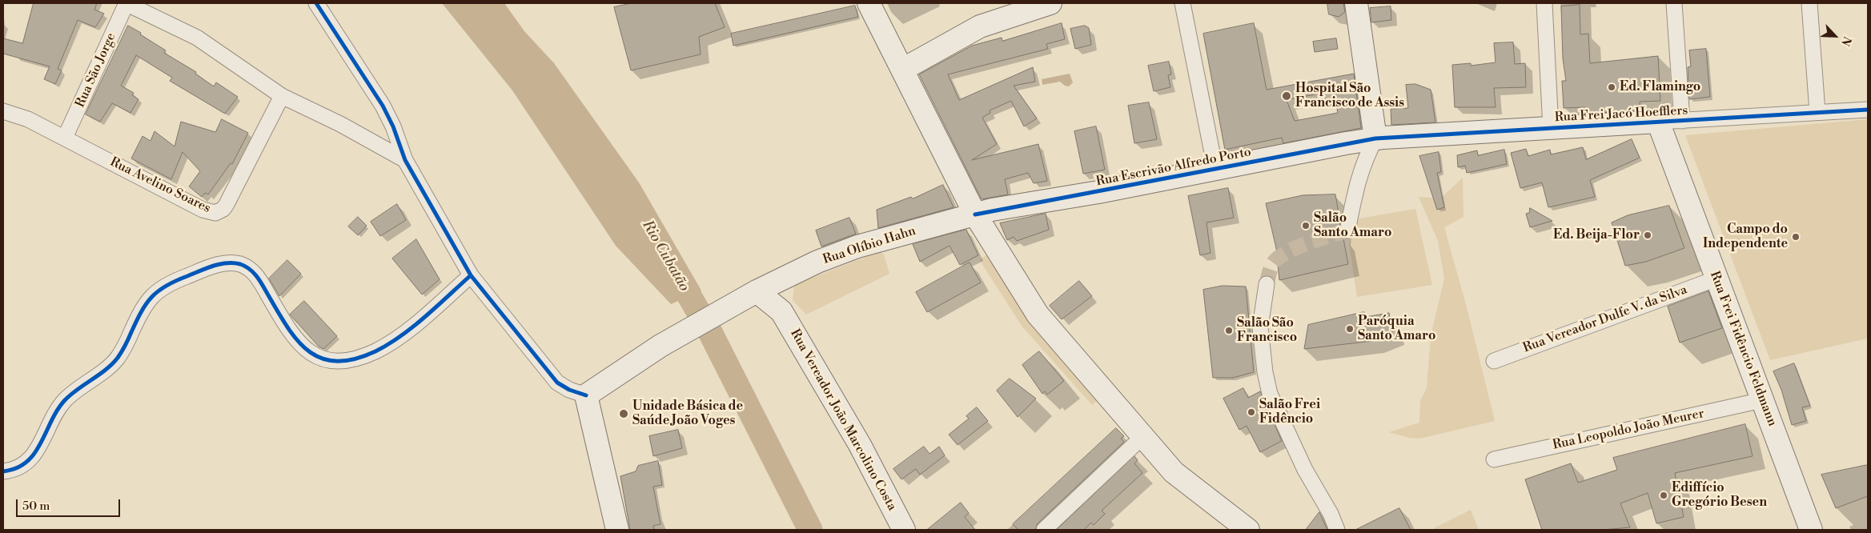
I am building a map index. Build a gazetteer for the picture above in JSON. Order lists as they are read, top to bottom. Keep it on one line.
{"streets":{"main road":["Rua Frei Jacó Hoefflers","Rua Escrivão Alfredo Porto","Rua Olíbio Hahn","Rua Frei Fidêncio Feldmann","Rua Vereador João Marcolino Costa"],"street":["Rua São Jorge","Rua Avelino Soares","Rua Vereador Dulfe V. da Silva","Rua Leopoldo João Meurer"]},"crossings":[["Rua São Jorge","Rua Avelino Soares"],["Rua Frei Jacó Hoefflers","Rua Escrivão Alfredo Porto"],["Rua Frei Jacó Hoefflers","Rua Frei Fidêncio Feldmann"],["Rua Escrivão Alfredo Porto","Rua Olíbio Hahn"],["Rua Olíbio Hahn","Rua Vereador João Marcolino Costa"],["Rua Vereador Dulfe V. da Silva","Rua Frei Fidêncio Feldmann"],["Rua Frei Fidêncio Feldmann","Rua Leopoldo João Meurer"]],"water":["Rio Cubatão"],"places":["Ed. Flamingo","Hospital São Francisco de Assis","Salão Santo Amaro","Ed. Beija-Flor","Campo do Independente","Paróquia Santo Amaro","Salão São Francisco","Salão Frei Fidêncio","Unidade Básica de Saúde João Voges","Ediffício Gregório Besen"],"scale_bar":"50 m","north":"bottom right"}
